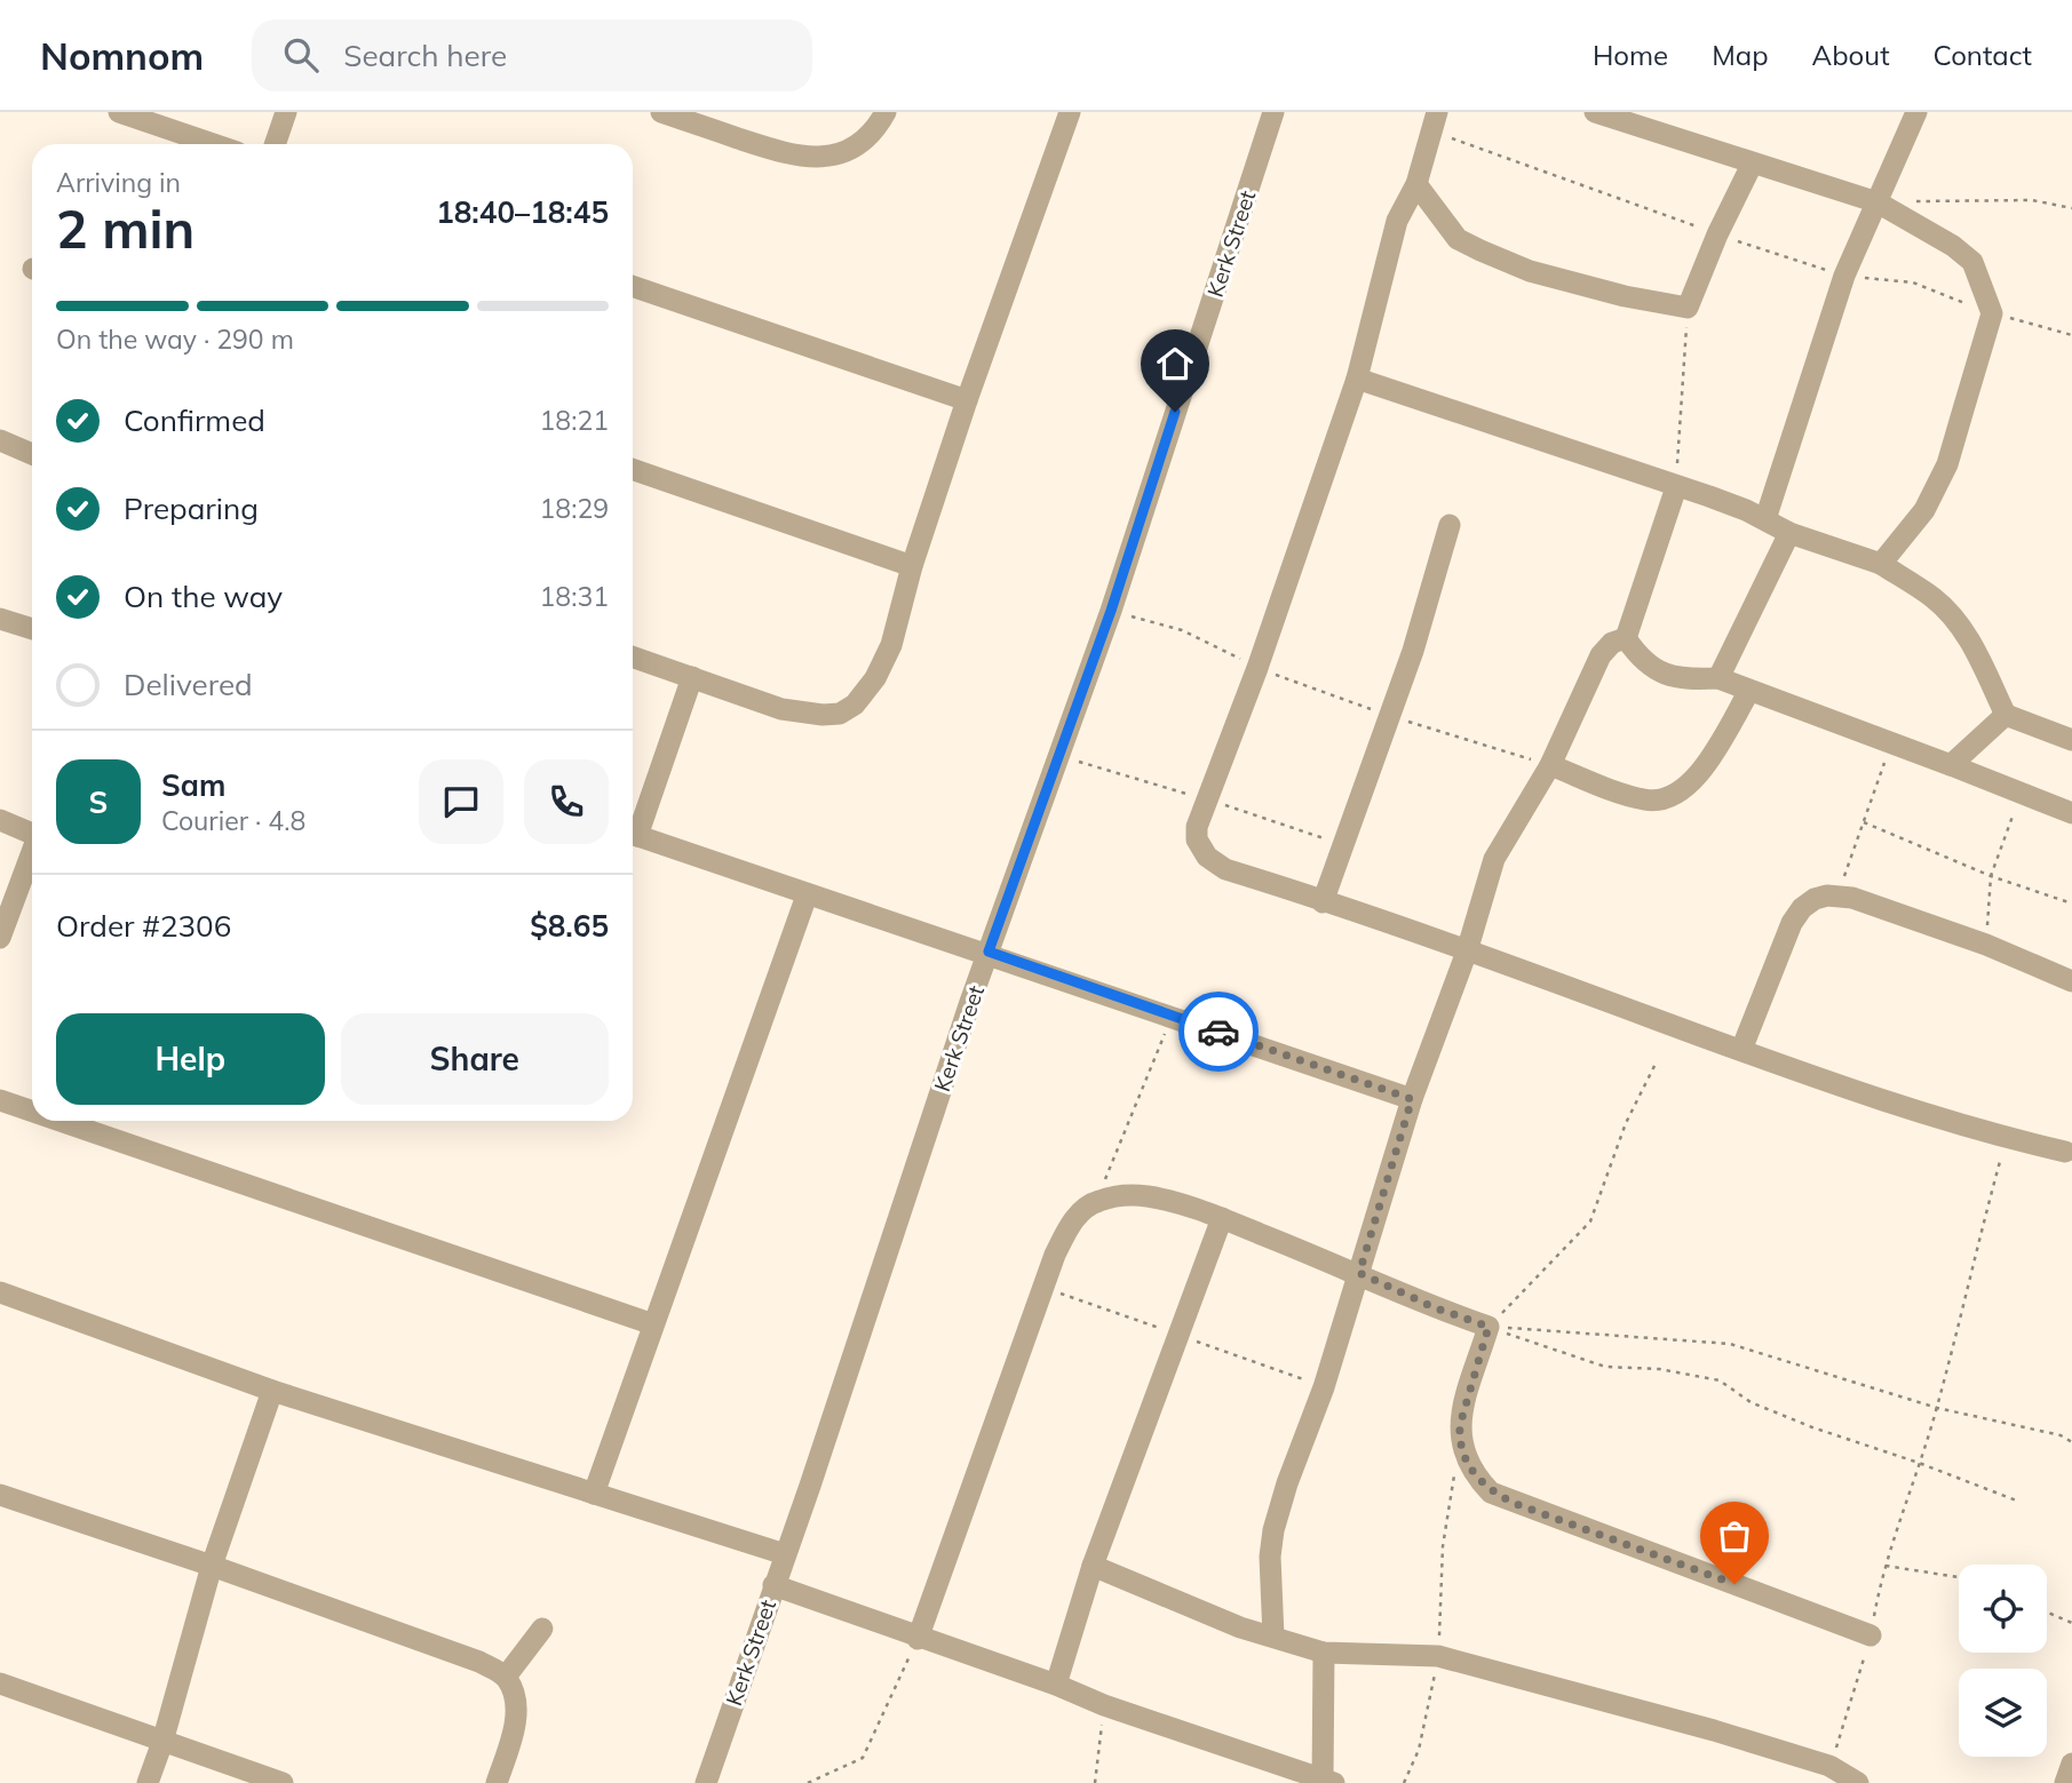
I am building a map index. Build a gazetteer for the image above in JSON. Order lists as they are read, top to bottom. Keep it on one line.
{"streets":{"street":["Kerk Street"]},"page":{"header":"Nomnom","search":"Search here","nav":["Home","Map","About","Contact"],"heading":["2 min","Arriving in","18:40–18:45"],"panel":["Sam","Courier · 4.8","Order #2306","$8.65"],"bar":"On the way · 290 m","list":[["Confirmed","18:21"],["Preparing","18:29"],["On the way","18:31"],"Delivered"],"round":"S","buttons":["Help","Share"]}}
